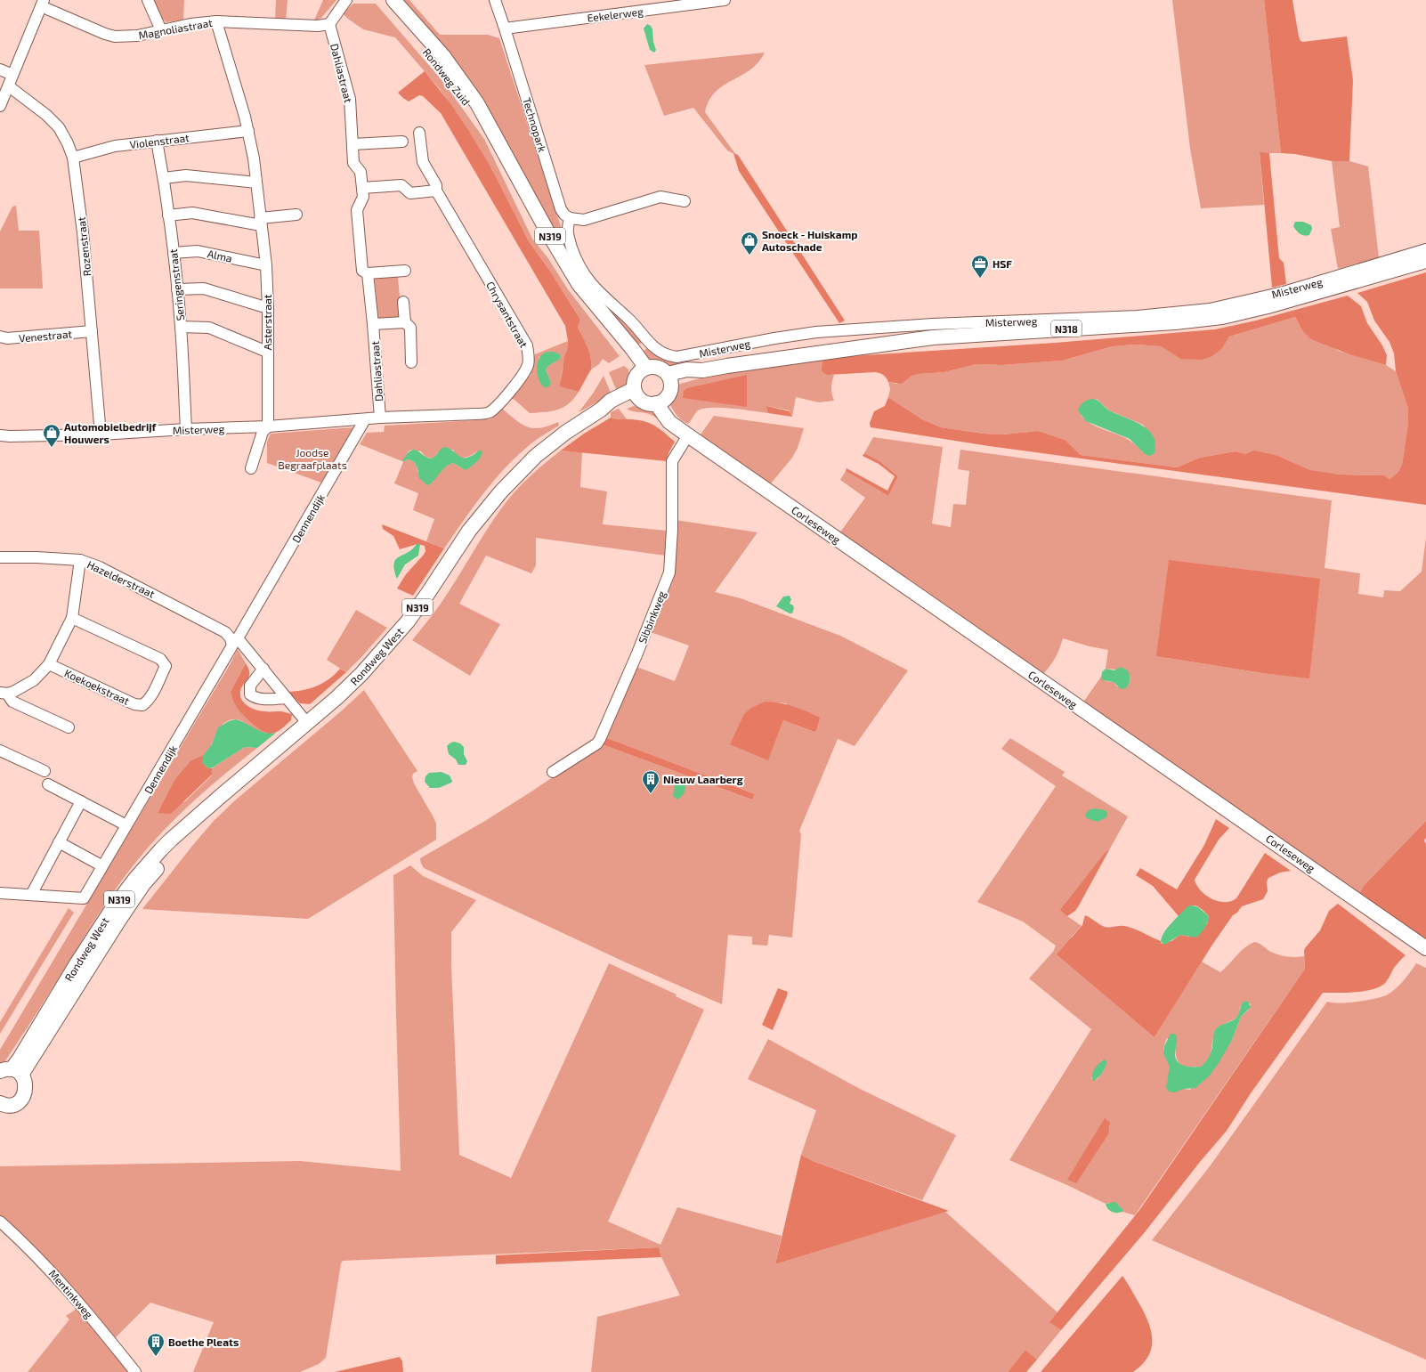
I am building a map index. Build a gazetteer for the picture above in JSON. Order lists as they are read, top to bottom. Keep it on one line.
{"streets":{"main road":["Rondweg Zuid","N319","Misterweg","N318","Corleseweg","Rondweg West"],"street":["Eekelerweg","Magnoliastraat","Dahliastraat","Technopark","Violenstraat","Rozenstraat","Alma","Seringenstraat","Chrysantstraat","Asterstraat","Venestraat","Dennendijk","Hazelderstraat","Sibbinkweg","Koekoekstraat","Mentinkweg"]},"crossings":[["Eekelerweg","Technopark"],["Magnoliastraat","Dahliastraat"],["Magnoliastraat","Asterstraat"],["Dahliastraat","Misterweg"],["Dahliastraat","Chrysantstraat"],["Rondweg Zuid","Misterweg"],["Rondweg Zuid","Corleseweg"],["Rondweg Zuid","Rondweg West"],["Technopark","Misterweg"],["Violenstraat","Rozenstraat"],["Violenstraat","Seringenstraat"],["Violenstraat","Asterstraat"],["N319","Rondweg West"],["Rozenstraat","Misterweg"],["Rozenstraat","Venestraat"],["Alma","Seringenstraat"],["Alma","Asterstraat"],["Seringenstraat","Misterweg"],["Misterweg","Chrysantstraat"],["Misterweg","Asterstraat"],["Misterweg","Dennendijk"],["Misterweg","Corleseweg"],["Misterweg","Rondweg West"],["Dennendijk","Hazelderstraat"],["Dennendijk","Rondweg West"],["Corleseweg","Sibbinkweg"],["Corleseweg","Rondweg West"]],"parks":["Joodse Begraafplaats"],"places":{"shop":["Snoeck - Huiskamp Autoschade","Automobielbedrijf Houwers"],"office":["HSF"],"building":["Nieuw Laarberg","Boethe Pleats"]}}
